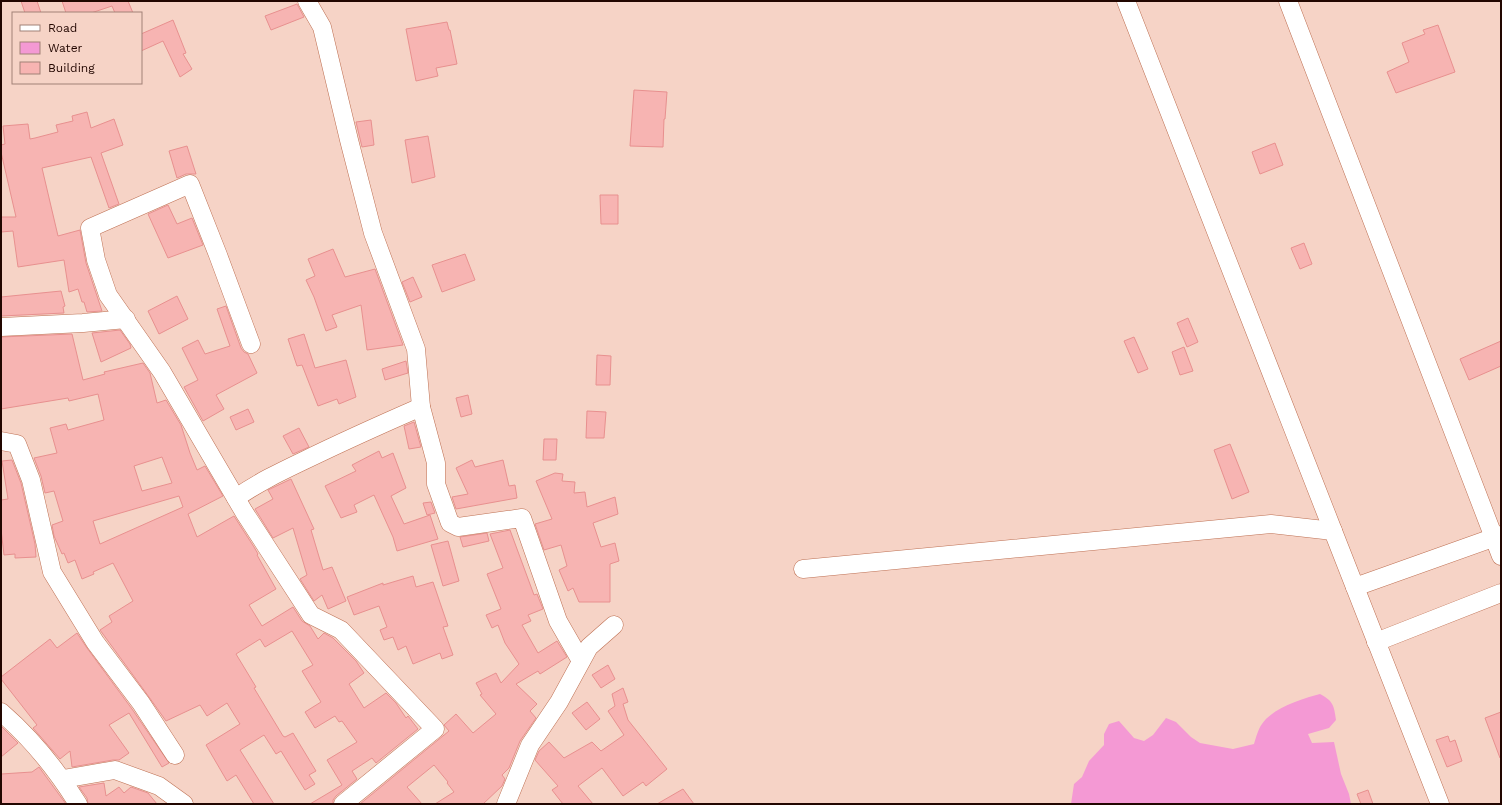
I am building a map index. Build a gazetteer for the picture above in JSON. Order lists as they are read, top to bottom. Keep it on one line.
{"legend":["Road","Water","Building"]}
